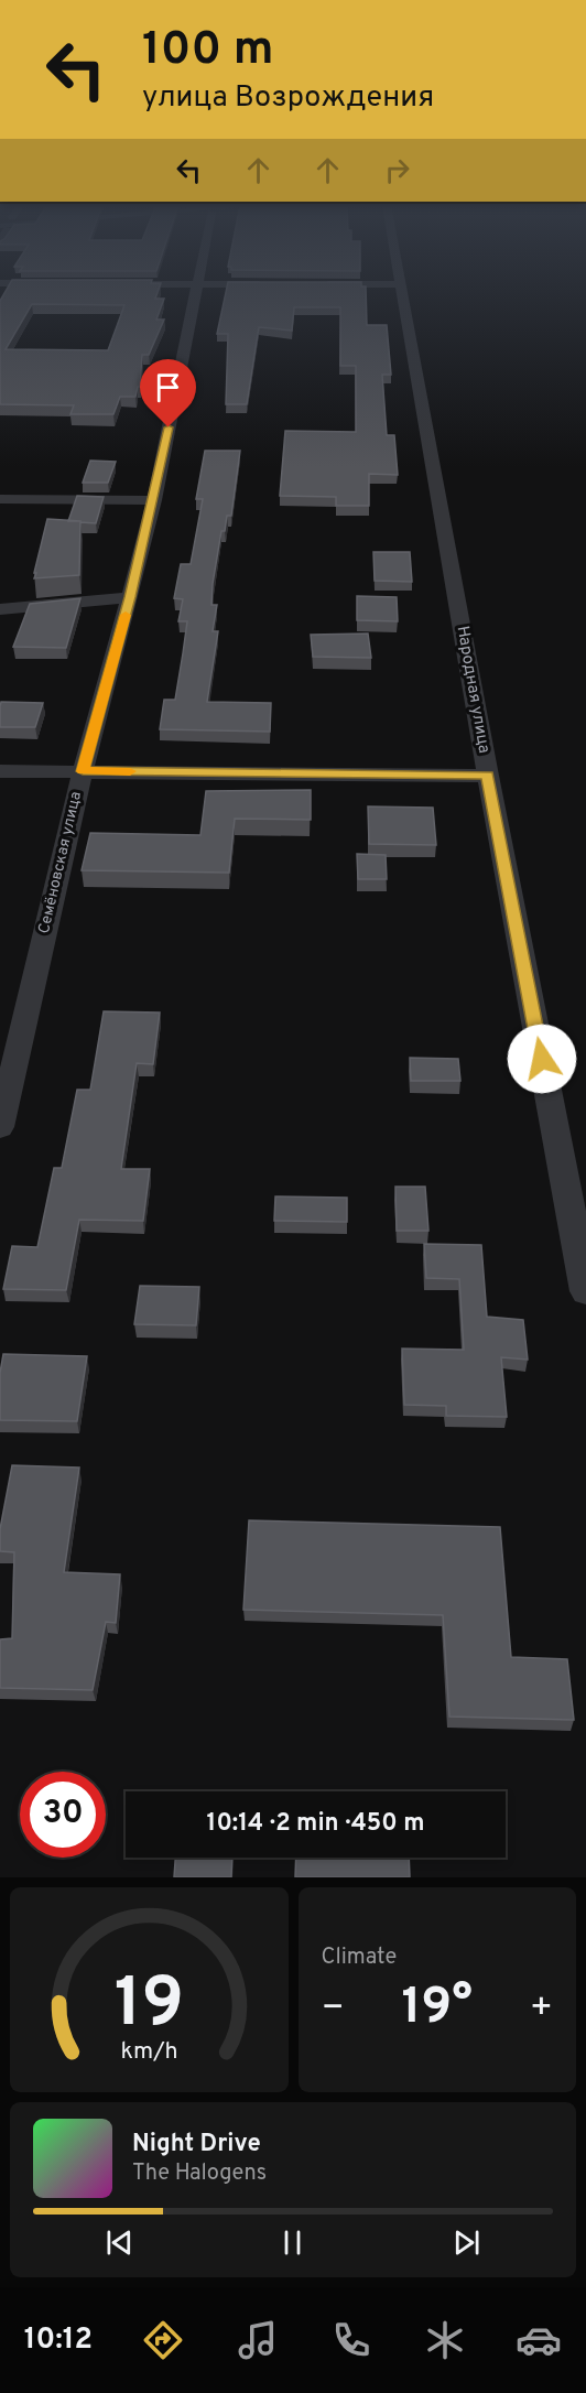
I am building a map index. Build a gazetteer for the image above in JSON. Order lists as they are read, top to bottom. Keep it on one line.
{"streets":{"street":["Народная улица","Семёновская улица"]},"page":{"turn":["100 m","улица Возрождения"],"limit":"30","trip":"10:14 · 2 min · 450 m","tile":"Climate","heat":["−","19°","+"],"song":["Night Drive","The Halogens"],"tabs":"10:12","gauge":["19","km/h"]}}
